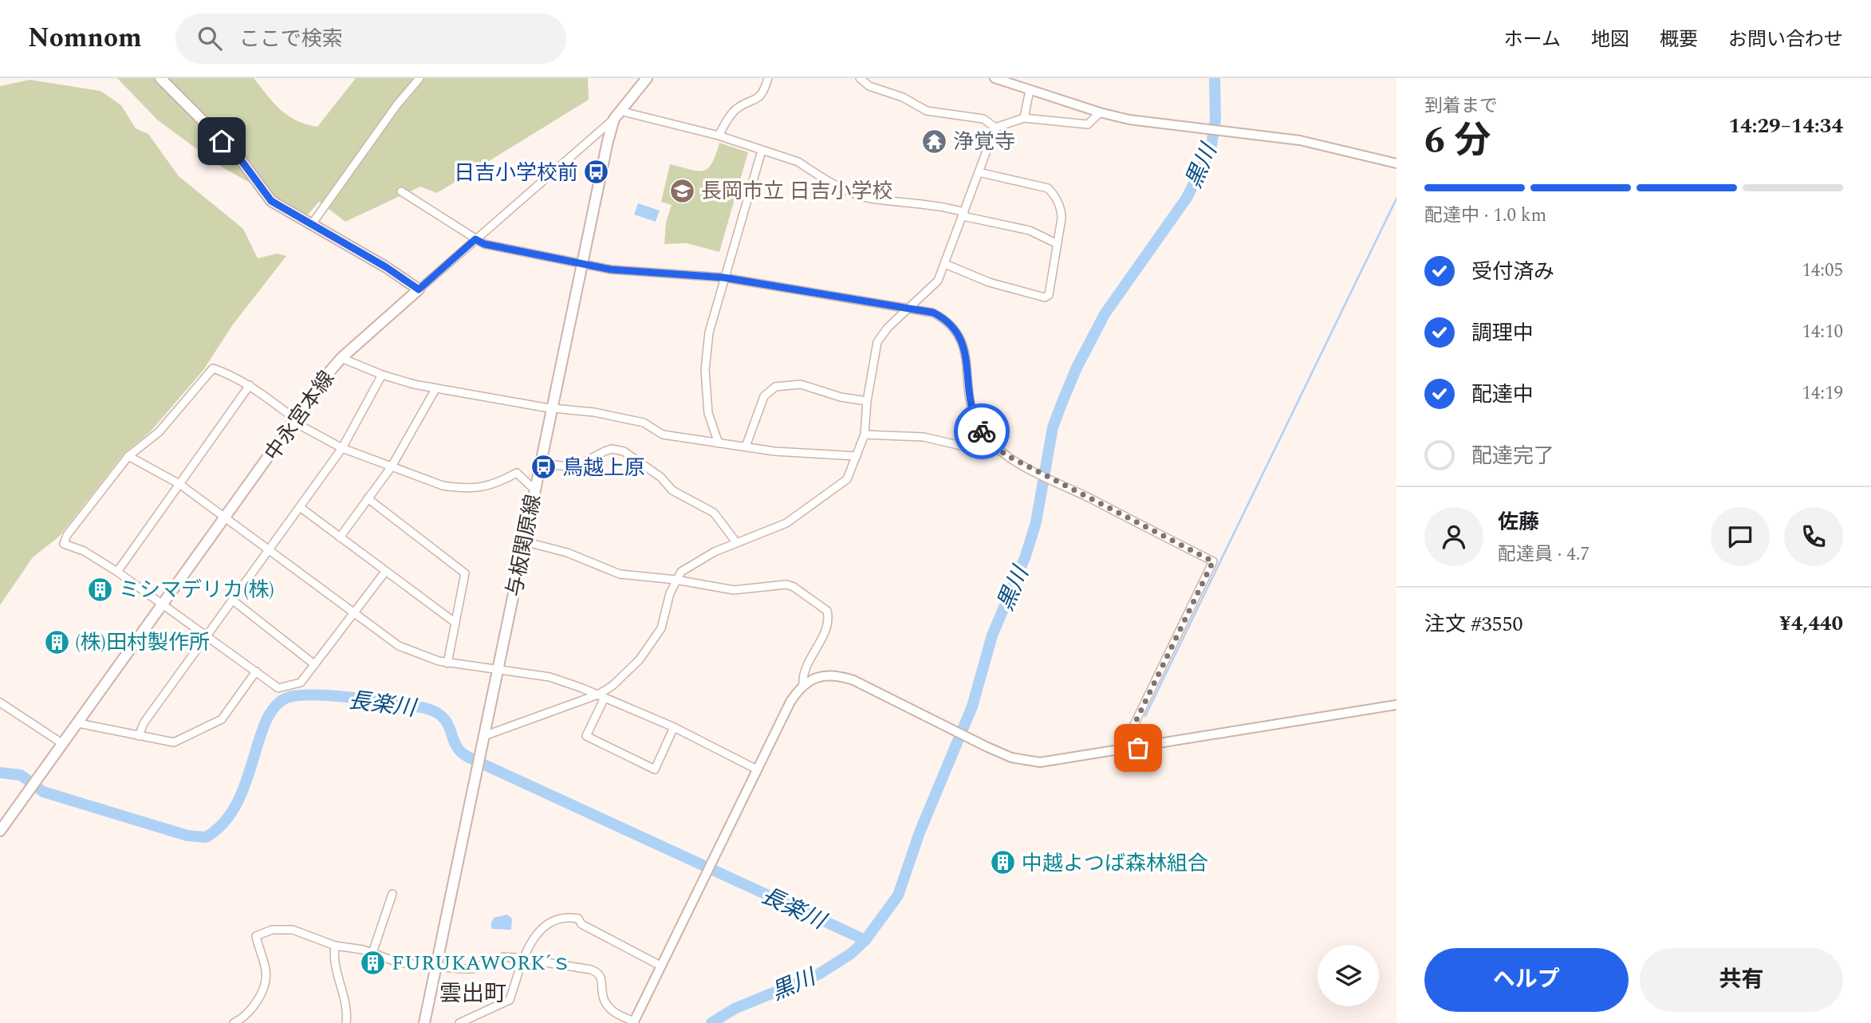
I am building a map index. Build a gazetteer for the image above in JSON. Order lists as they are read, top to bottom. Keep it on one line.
{"streets":{"main road":["中永宮本線","与板関原線"]},"districts":["雲出町"],"water":["黒川","長楽川"],"places":{"temple":["浄覚寺"],"bus stop":["日吉小学校前","鳥越上原"],"school or university":["長岡市立 日吉小学校"],"building":["ミシマデリカ(株)","(株)田村製作所","中越よつば森林組合","FURUKAWORK´ｓ"]},"page":{"header":"Nomnom","search":"ここで検索","nav":["ホーム","地図","概要","お問い合わせ"],"heading":["6 分","到着まで","14:29–14:34"],"panel":["佐藤","配達員 · 4.7","注文 #3550","¥4,440"],"bar":"配達中 · 1.0 km","list":[["受付済み","14:05"],["調理中","14:10"],["配達中","14:19"],"配達完了"],"buttons":["ヘルプ","共有"]}}
